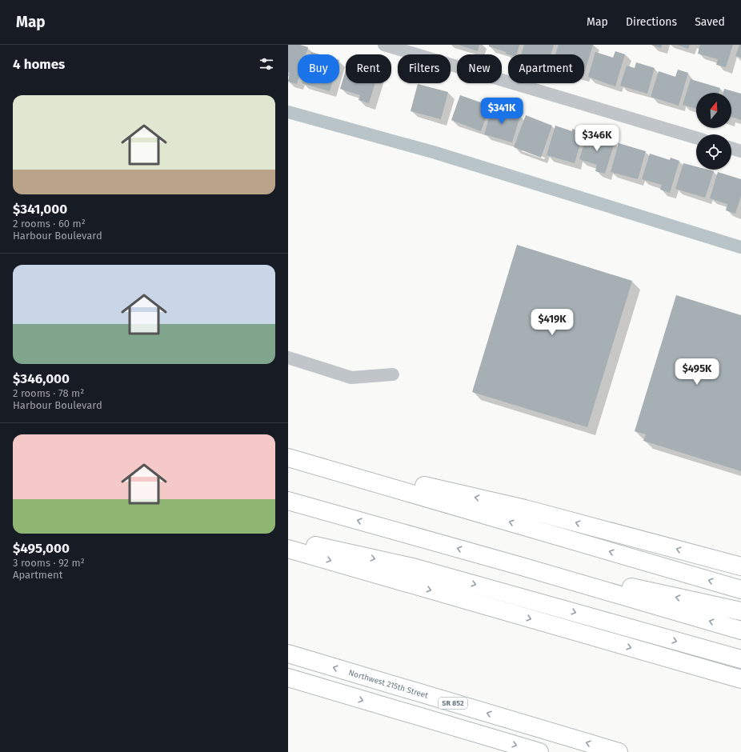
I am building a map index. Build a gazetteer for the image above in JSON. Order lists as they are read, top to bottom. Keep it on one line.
{"streets":{"main road":["Northwest 215th Street","SR 852"]},"north":"top","page":{"header":"Map","nav":["Map","Directions","Saved"],"heading":"4 homes","chip":["Buy","Rent","Filters","New","Apartment"],"list":[{"name":"$341,000","note":"2 rooms · 60 m² · Harbour Boulevard"},{"name":"$346,000","note":"2 rooms · 78 m² · Harbour Boulevard"},{"name":"$495,000","note":"3 rooms · 92 m² · Apartment"}],"price":["$341K","$346K","$419K","$495K"]}}
